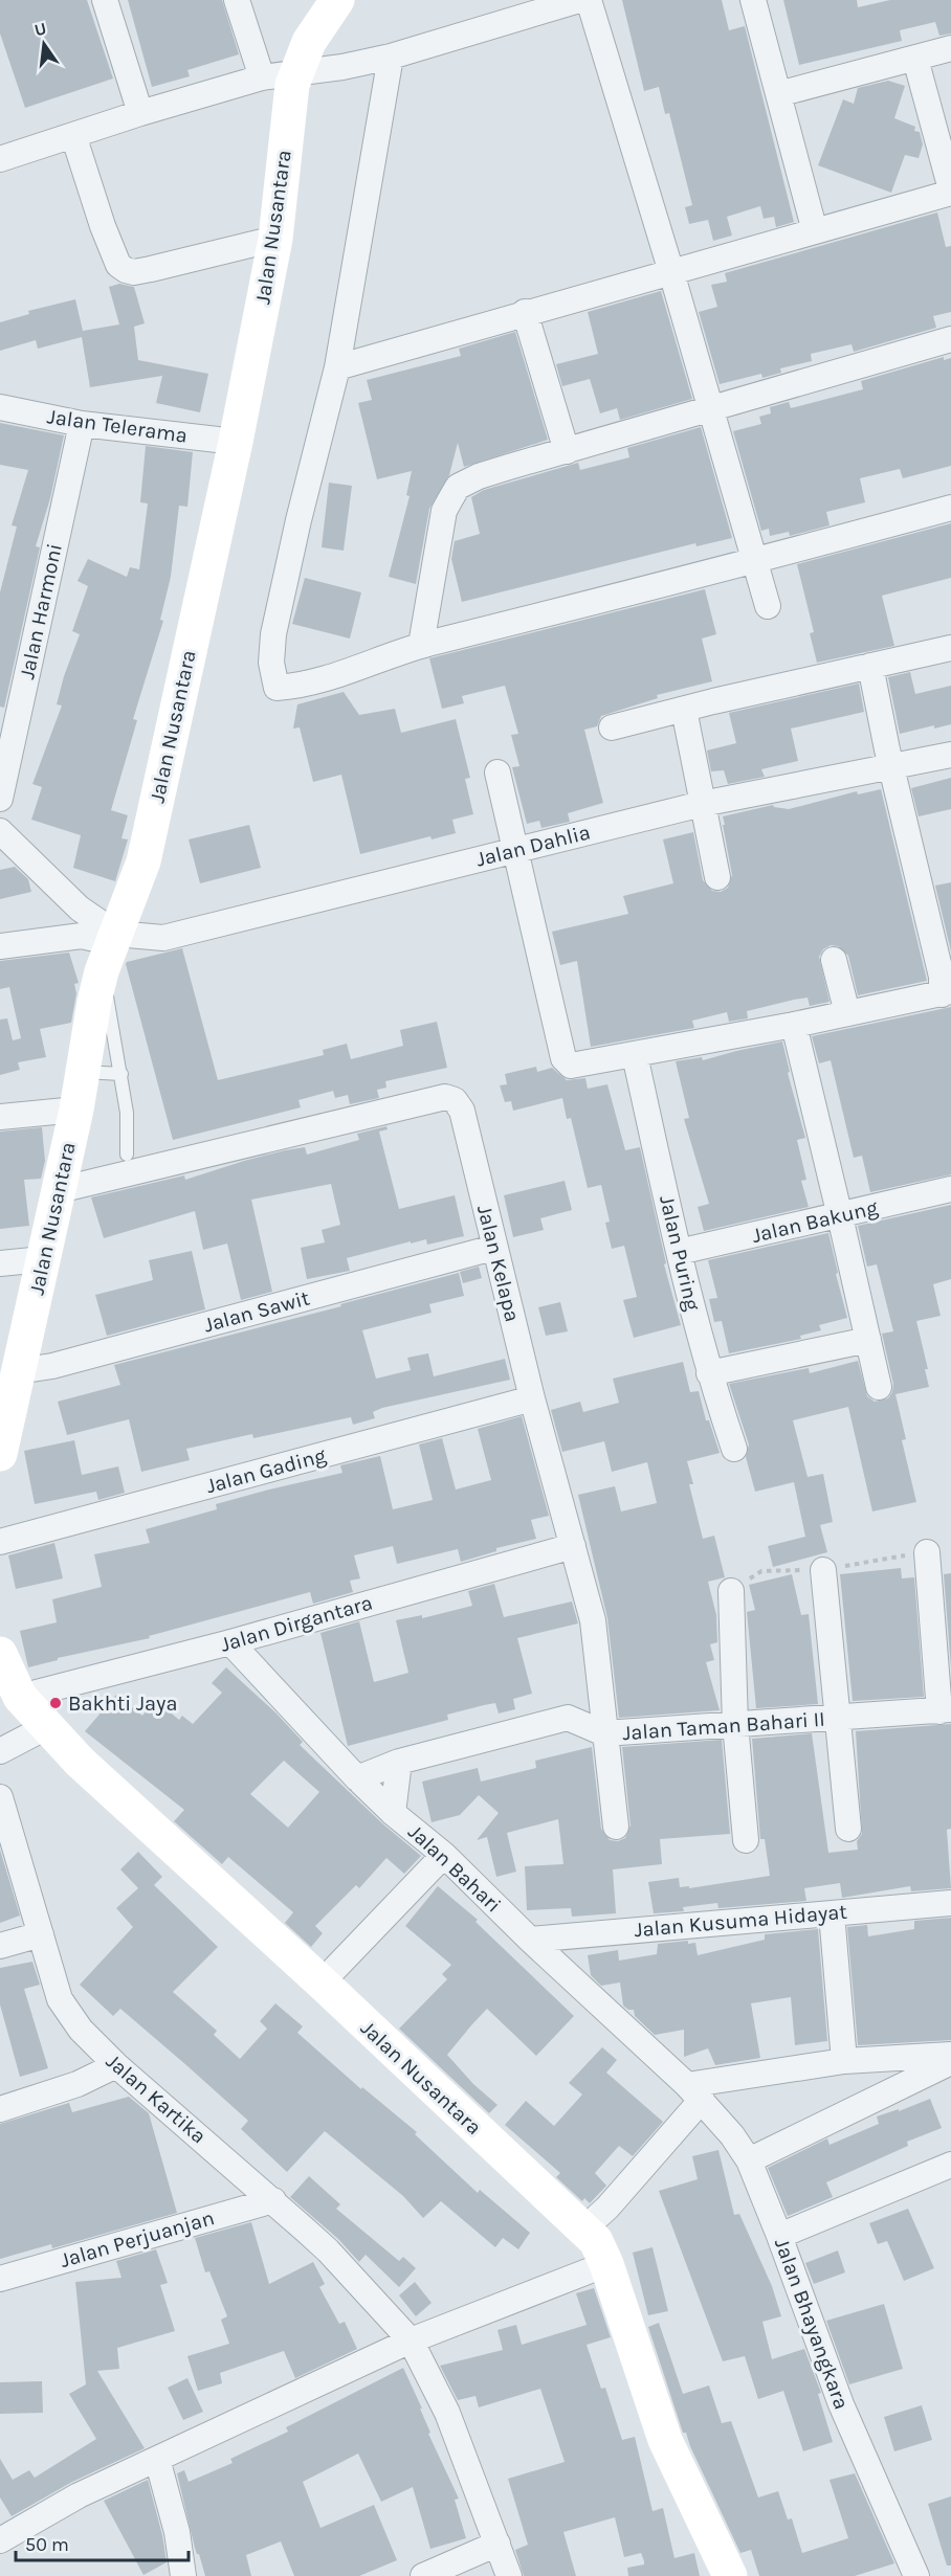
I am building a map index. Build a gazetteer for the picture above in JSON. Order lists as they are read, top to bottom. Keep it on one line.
{"streets":{"main road":["Jalan Nusantara"],"street":["Jalan Telerama","Jalan Harmoni","Jalan Dahlia","Jalan Bakung","Jalan Puring","Jalan Kelapa","Jalan Sawit","Jalan Gading","Jalan Dirgantara","Jalan Taman Bahari II","Jalan Bahari","Jalan Kusuma Hidayat","Jalan Kartika","Jalan Perjuanjan","Jalan Bhayangkara"]},"crossings":[["Jalan Nusantara","Jalan Telerama"],["Jalan Nusantara","Jalan Dahlia"],["Jalan Nusantara","Jalan Kelapa"],["Jalan Nusantara","Jalan Sawit"],["Jalan Nusantara","Jalan Dirgantara"],["Jalan Telerama","Jalan Harmoni"],["Jalan Bakung","Jalan Puring"],["Jalan Kelapa","Jalan Sawit"],["Jalan Kelapa","Jalan Gading"],["Jalan Kelapa","Jalan Dirgantara"],["Jalan Kelapa","Jalan Taman Bahari II"],["Jalan Dirgantara","Jalan Bahari"],["Jalan Taman Bahari II","Jalan Bahari"],["Jalan Bahari","Jalan Kusuma Hidayat"],["Jalan Bahari","Jalan Bhayangkara"],["Jalan Kartika","Jalan Perjuanjan"]],"places":["Bakhti Jaya"],"scale_bar":"50 m","north":"top"}
